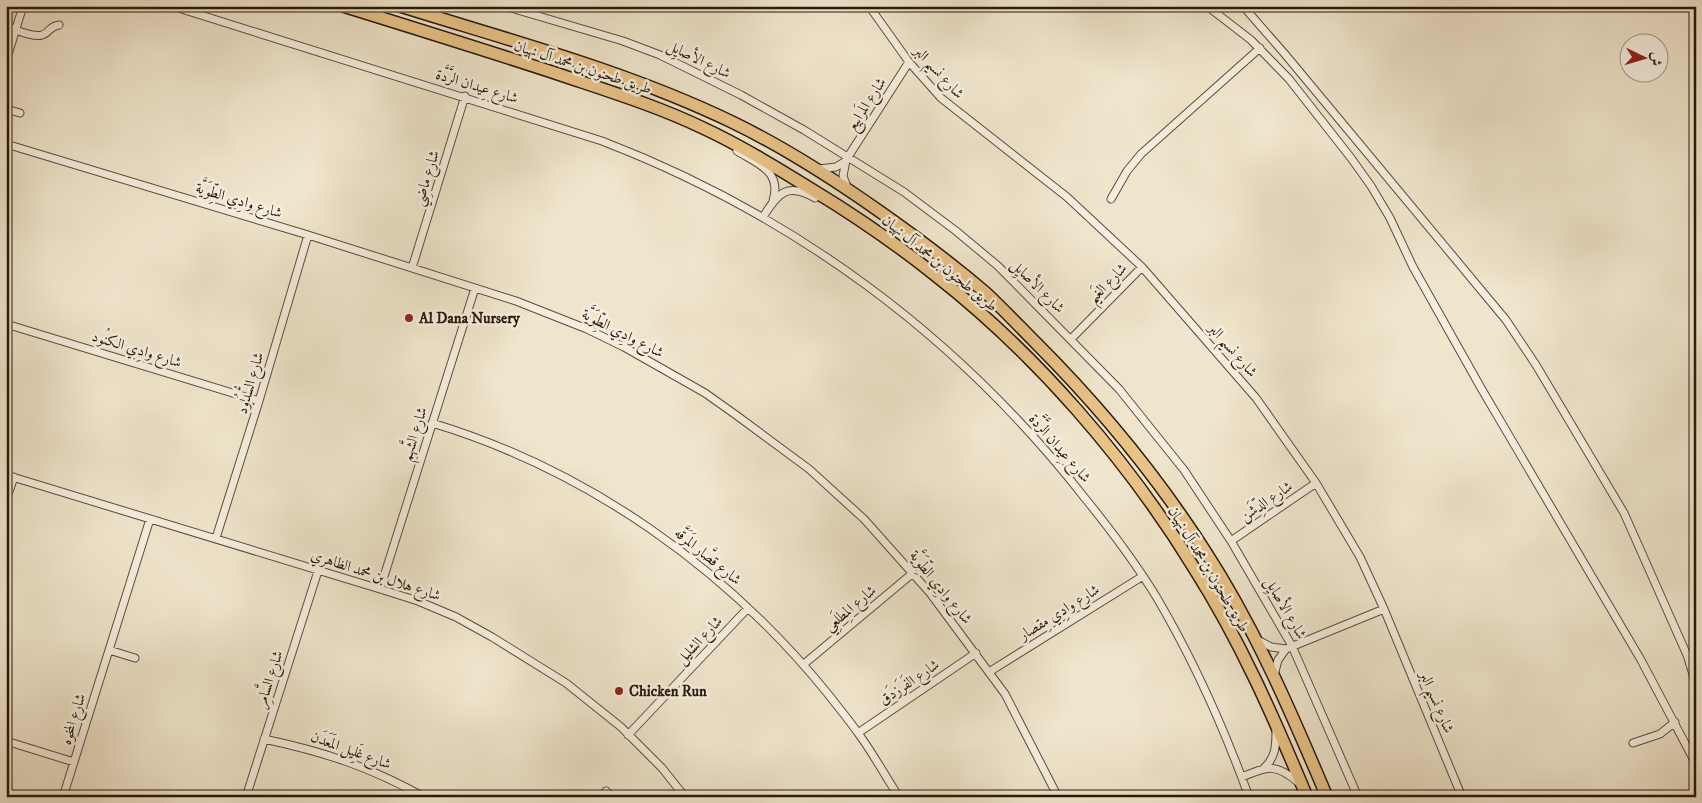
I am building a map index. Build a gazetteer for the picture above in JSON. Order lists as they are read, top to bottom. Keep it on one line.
{"streets":{"main road":["طريق طحنون بن محمد آل نهيان"],"street":["شارع الأصايِل","شارع نسيم البر","شارع عِيدان الرَّدَّة","شارع المَرابِيع","شارع ماضِي","شارع وادِي الطِّوَيَّة","شارع الغَيم","شارع وادِي الكنُود","شارع السُّدُود","شارع الشَّهم","شارع الدِّشَن","شارع قصَّار المَرَقَّه","شارع هلال بن محمد الظاهري","شارع المِطلَعِي","شارع وادِي مِقصار","شارع الشليل","شارع السَّامِر","شارع الفَرَزدَق","شارع المخوه","شارع غَلِيل المَعَدَن"]},"crossings":[["شارع الأصايِل","شارع المَرابِيع"],["شارع الأصايِل","شارع الغَيم"],["شارع الأصايِل","شارع الدِّشَن"],["شارع نسيم البر","شارع المَرابِيع"],["شارع نسيم البر","شارع الغَيم"],["شارع نسيم البر","شارع الدِّشَن"],["شارع عِيدان الرَّدَّة","شارع ماضِي"],["شارع عِيدان الرَّدَّة","شارع وادِي مِقصار"],["شارع ماضِي","شارع وادِي الطِّوَيَّة"],["شارع وادِي الطِّوَيَّة","شارع السُّدُود"],["شارع وادِي الطِّوَيَّة","شارع الشَّهم"],["شارع وادِي الطِّوَيَّة","شارع المِطلَعِي"],["شارع وادِي الطِّوَيَّة","شارع وادِي مِقصار"],["شارع وادِي الطِّوَيَّة","شارع الفَرَزدَق"],["شارع وادِي الكنُود","شارع السُّدُود"],["شارع السُّدُود","شارع هلال بن محمد الظاهري"],["شارع الشَّهم","شارع قصَّار المَرَقَّه"],["شارع الشَّهم","شارع هلال بن محمد الظاهري"],["شارع قصَّار المَرَقَّه","شارع المِطلَعِي"],["شارع قصَّار المَرَقَّه","شارع الشليل"],["شارع قصَّار المَرَقَّه","شارع الفَرَزدَق"],["شارع هلال بن محمد الظاهري","شارع الشليل"],["شارع هلال بن محمد الظاهري","شارع السَّامِر"],["شارع هلال بن محمد الظاهري","شارع المخوه"],["شارع السَّامِر","شارع غَلِيل المَعَدَن"]],"places":["Al Dana Nursery","Chicken Run"],"north":"right"}
